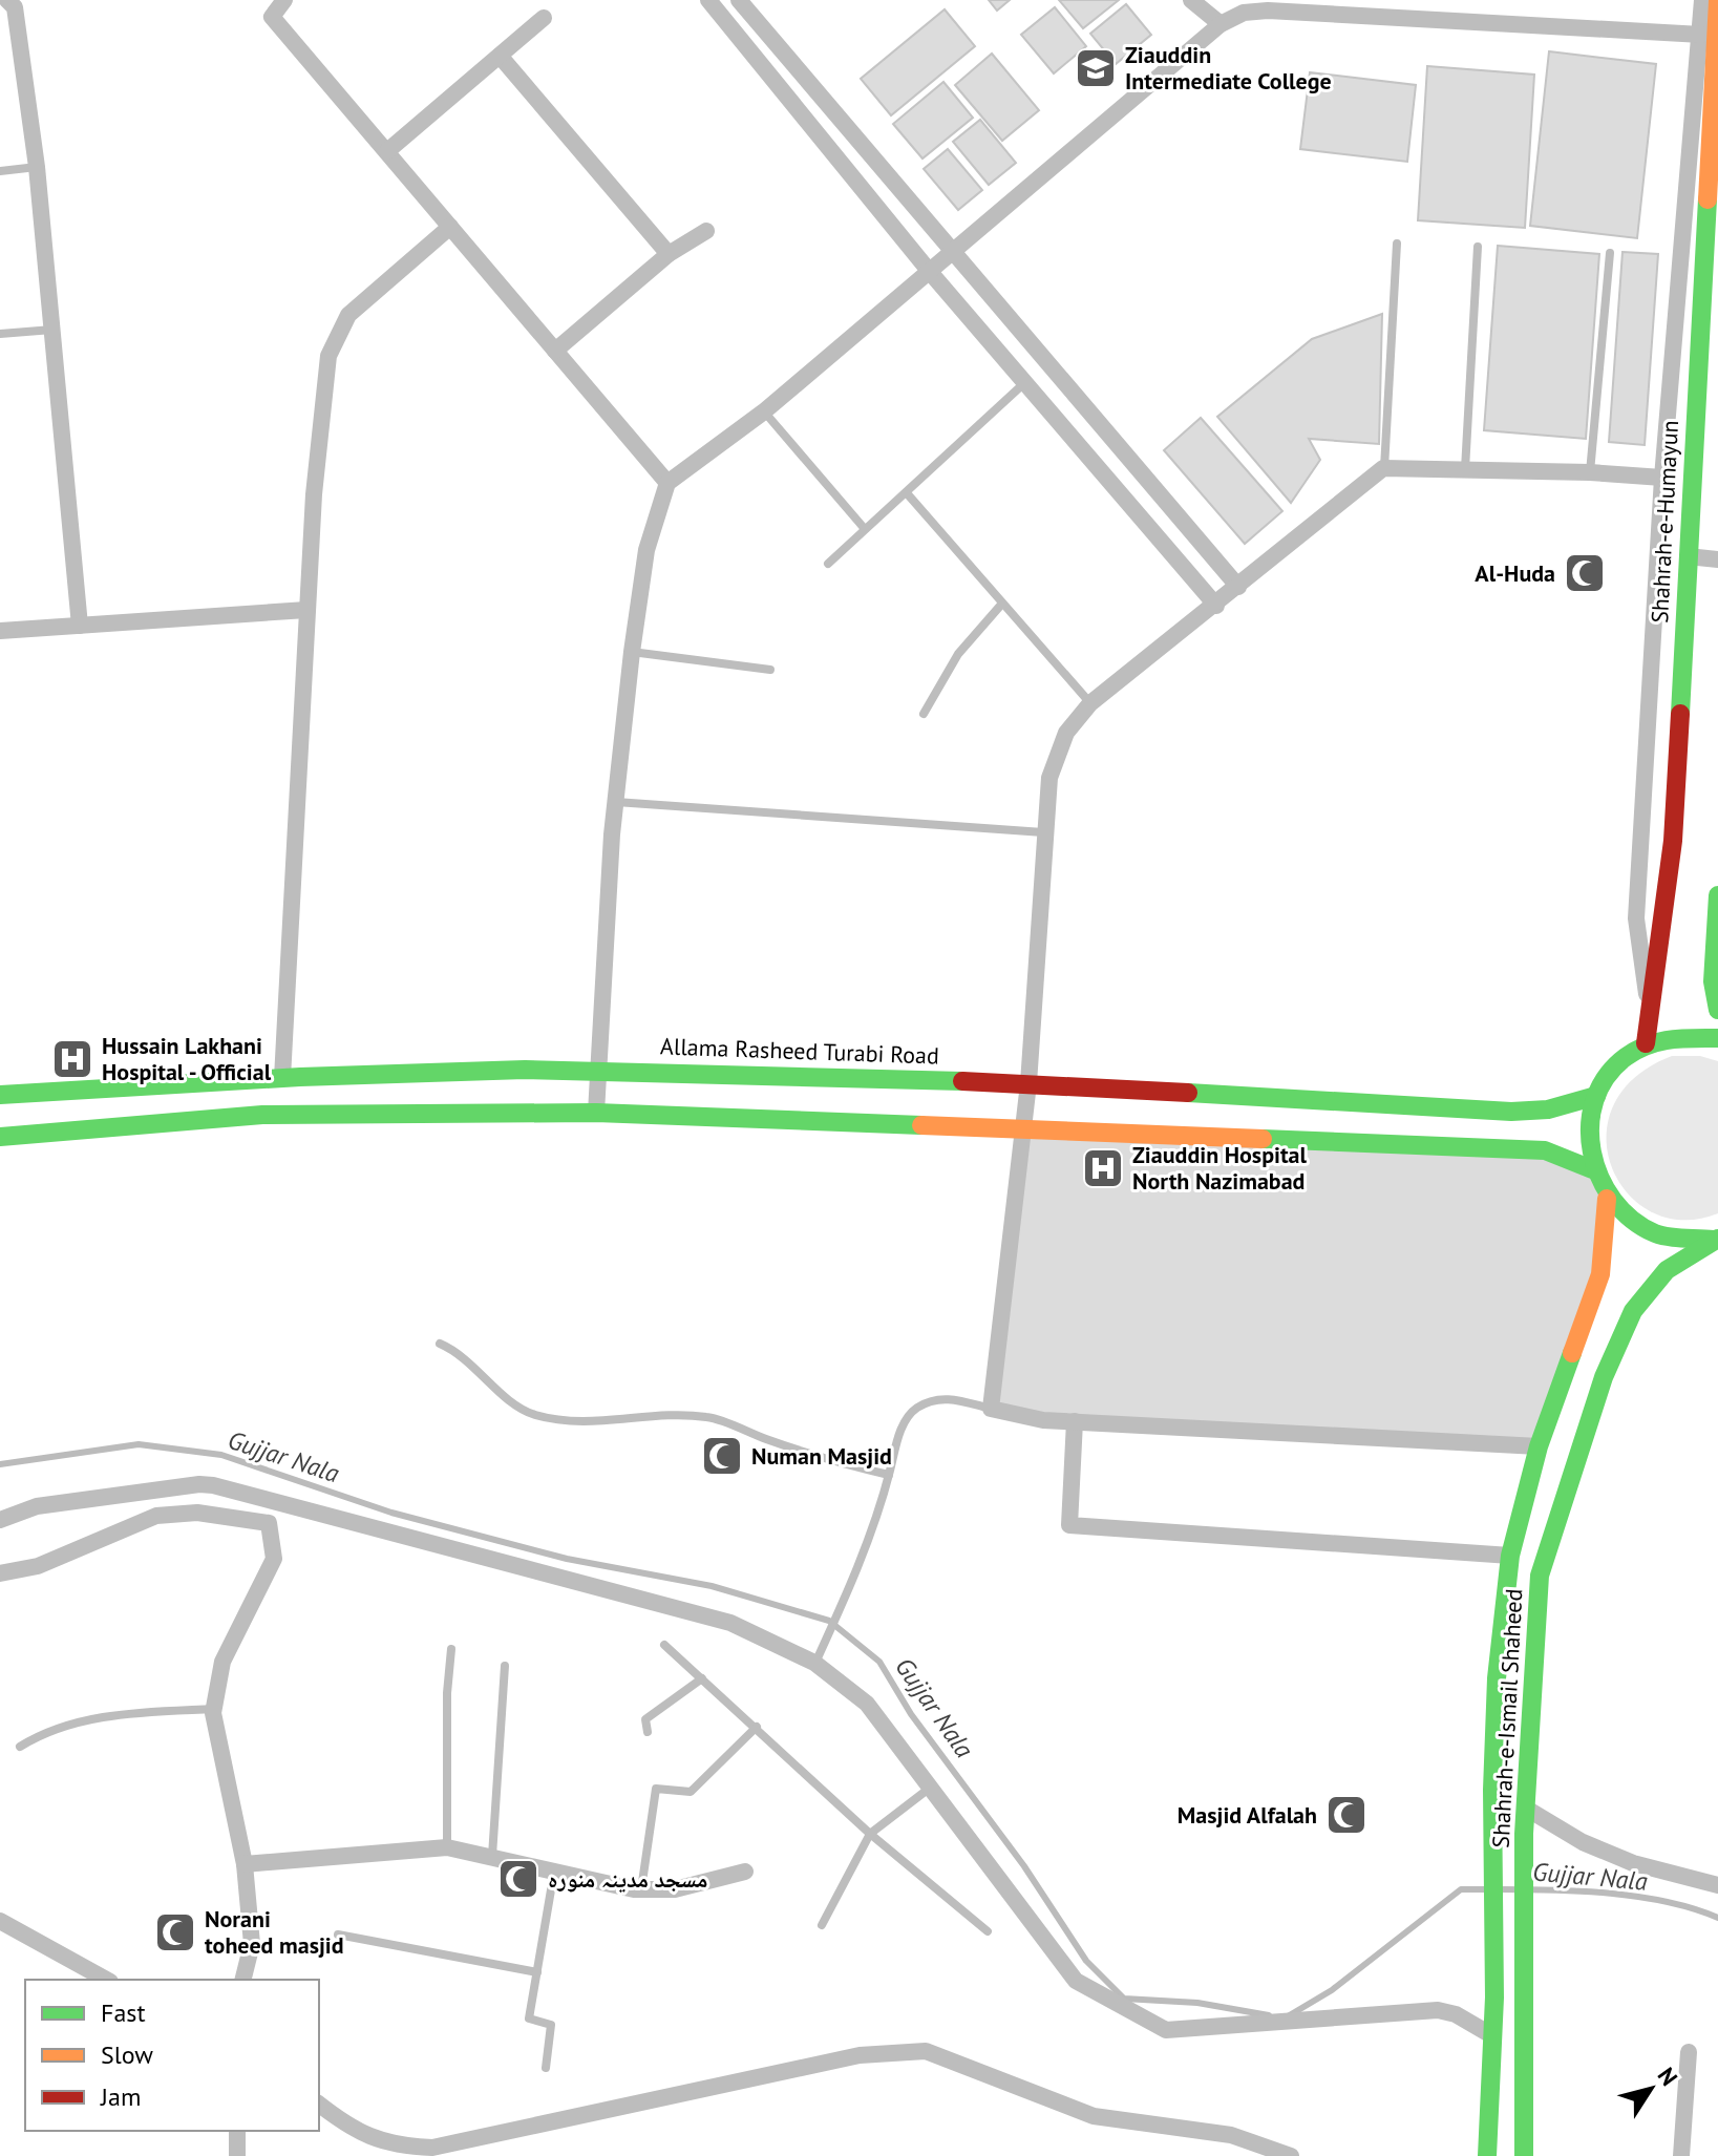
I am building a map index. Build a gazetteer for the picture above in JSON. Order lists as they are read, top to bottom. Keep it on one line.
{"streets":{"main road":["Shahrah-e-Humayun","Allama Rasheed Turabi Road","Shahrah-e-Ismail Shaheed"]},"water":["Gujjar Nala"],"places":{"school or university":["Ziauddin Intermediate College"],"mosque":["Al-Huda","Numan Masjid","Masjid Alfalah","مسجد مدینہ منورہ","Norani toheed masjid"],"hospital":["Hussain Lakhani Hospital - Official","Ziauddin Hospital North Nazimabad"]},"legend":["Fast","Slow","Jam"],"north":"top right"}
